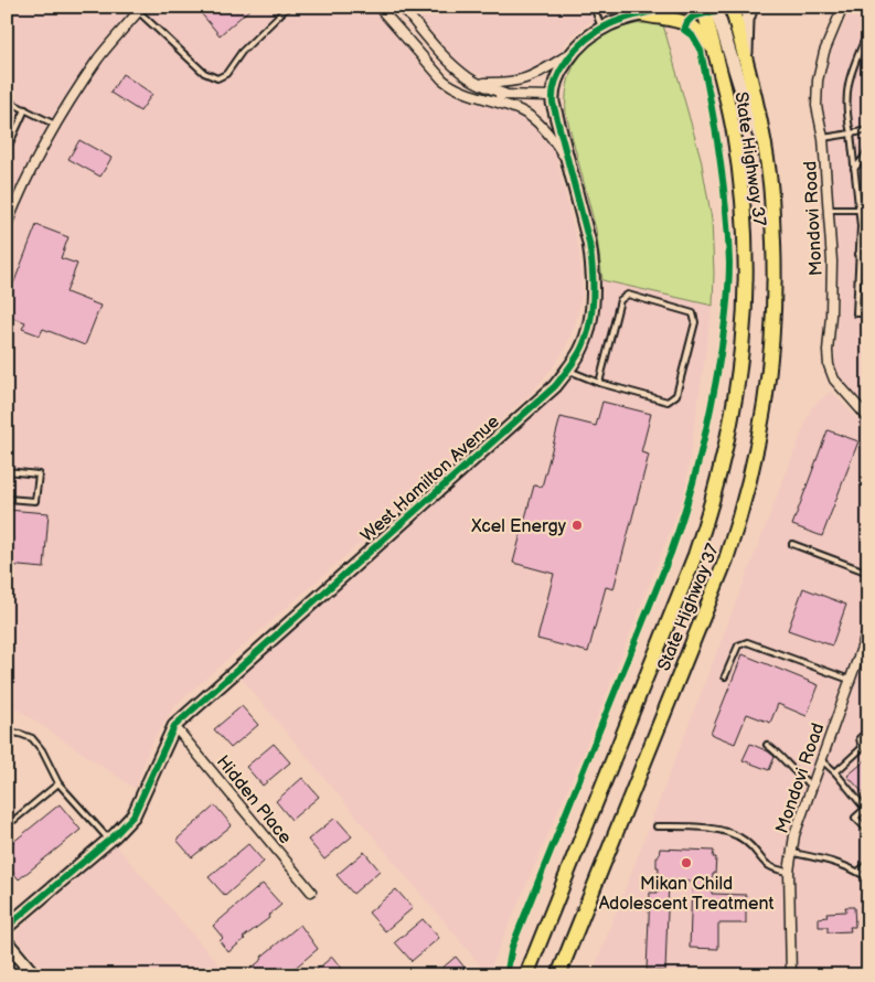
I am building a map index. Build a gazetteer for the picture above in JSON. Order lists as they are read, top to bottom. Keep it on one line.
{"streets":{"main road":["State Highway 37"],"street":["Mondovi Road","West Hamilton Avenue","Hidden Place"]},"crossings":[["West Hamilton Avenue","Hidden Place"]],"places":["Xcel Energy","Mikan Child Adolescent Treatment"]}
